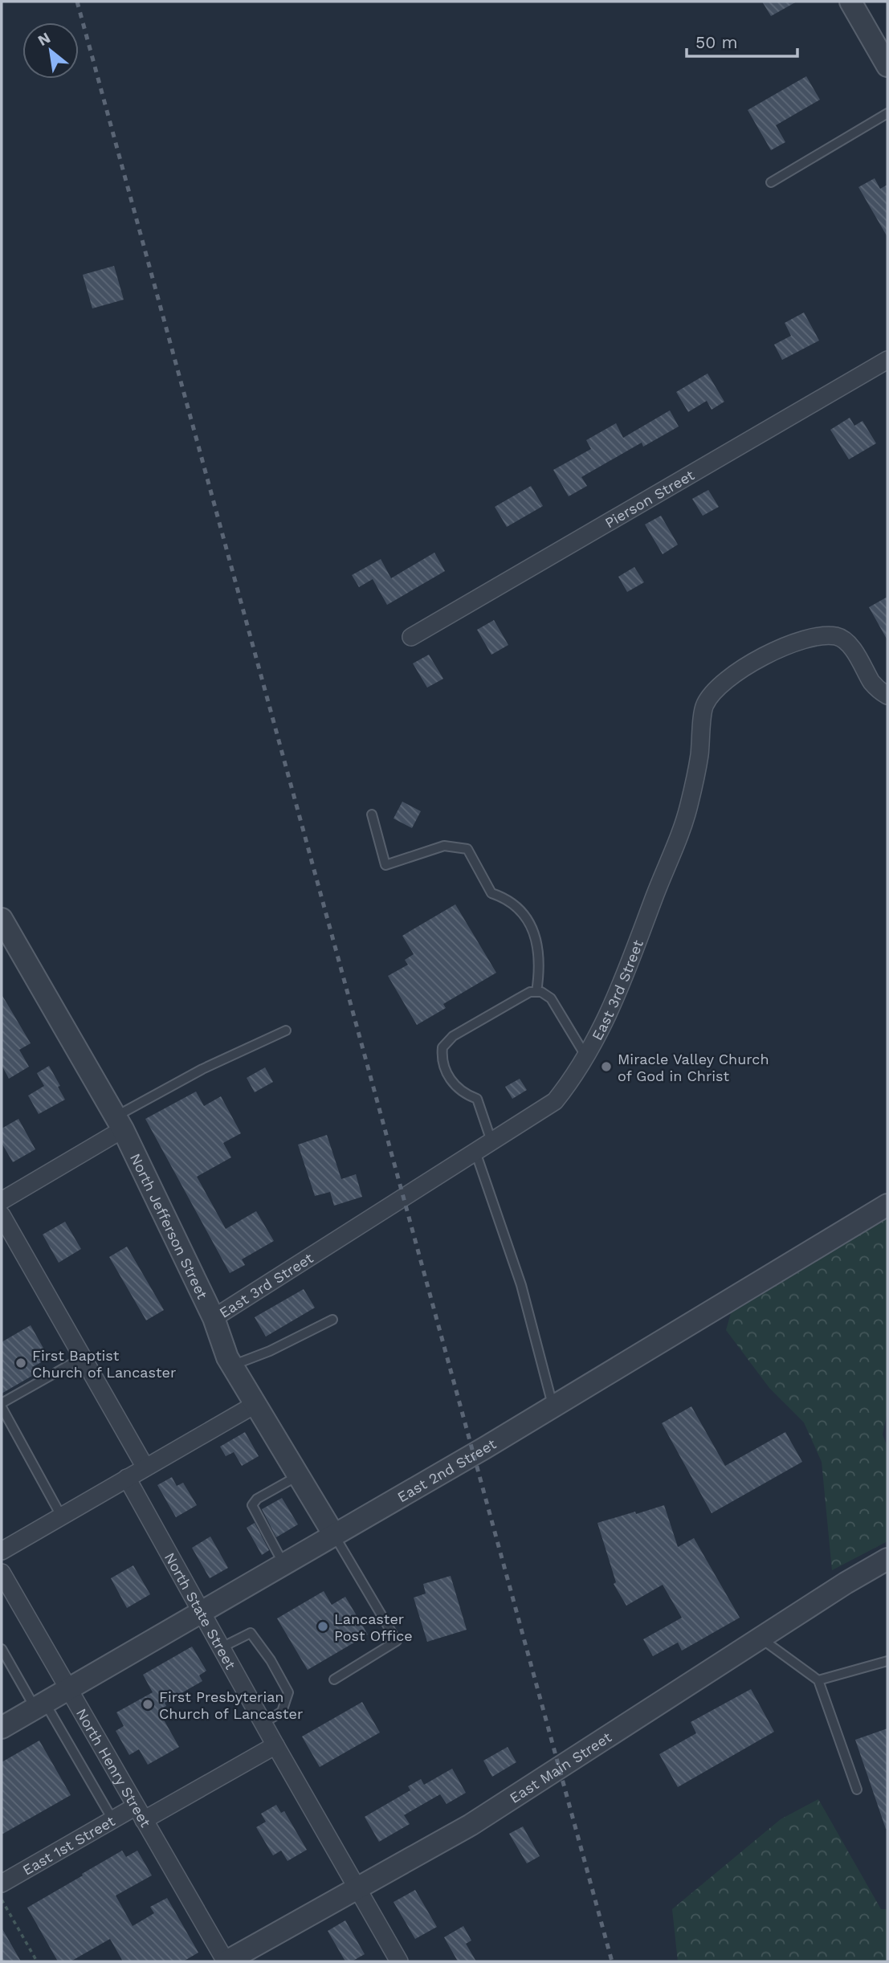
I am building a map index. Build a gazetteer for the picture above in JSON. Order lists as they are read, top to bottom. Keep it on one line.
{"streets":{"street":["Pierson Street","East 3rd Street","North Jefferson Street","East 2nd Street","North State Street","East Main Street","North Henry Street","East 1st Street"]},"crossings":[["East 3rd Street","North Jefferson Street"],["North Jefferson Street","East 2nd Street"],["East 2nd Street","North State Street"],["East 2nd Street","North Henry Street"],["North State Street","East Main Street"],["North State Street","East 1st Street"],["East Main Street","North Henry Street"],["North Henry Street","East 1st Street"]],"places":["Miracle Valley Church of God in Christ","First Baptist Church of Lancaster","Lancaster Post Office","First Presbyterian Church of Lancaster"],"scale_bar":"50 m","north":"top left"}
